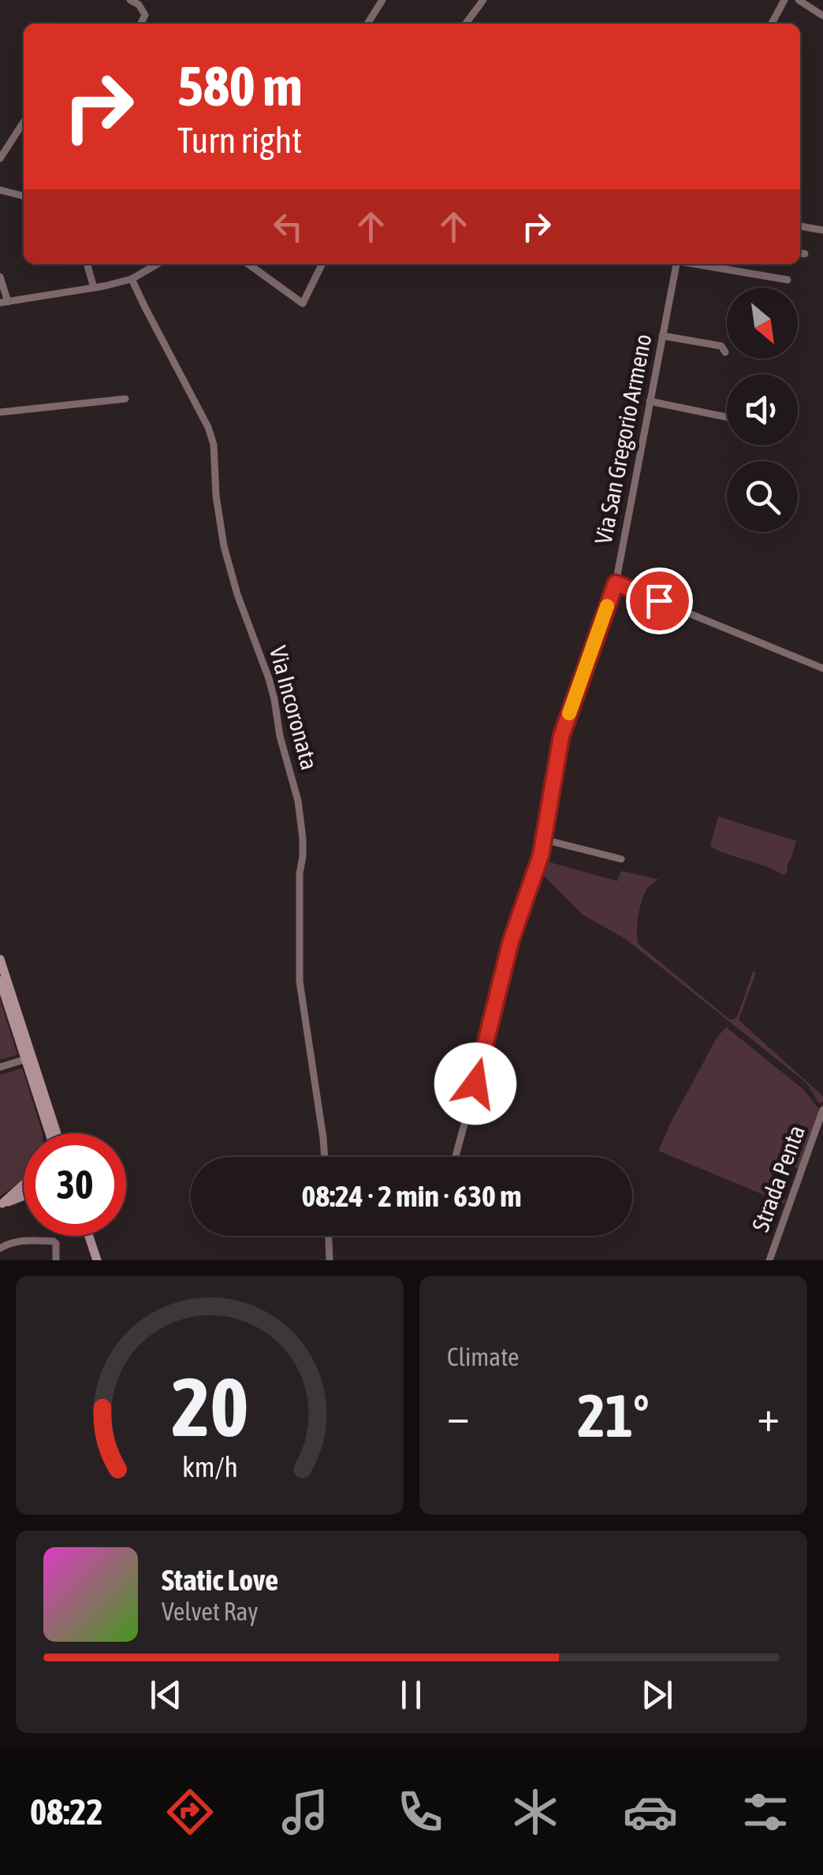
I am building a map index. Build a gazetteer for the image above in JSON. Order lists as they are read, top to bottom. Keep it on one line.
{"streets":{"street":["Via San Gregorio Armeno","Via Incoronata","Strada Penta"]},"north":"bottom right","page":{"turn":["580 m","Turn right"],"limit":"30","trip":"08:24 · 2 min · 630 m","tile":"Climate","heat":["−","21°","+"],"song":["Static Love","Velvet Ray"],"tabs":"08:22","gauge":["20","km/h"]}}
